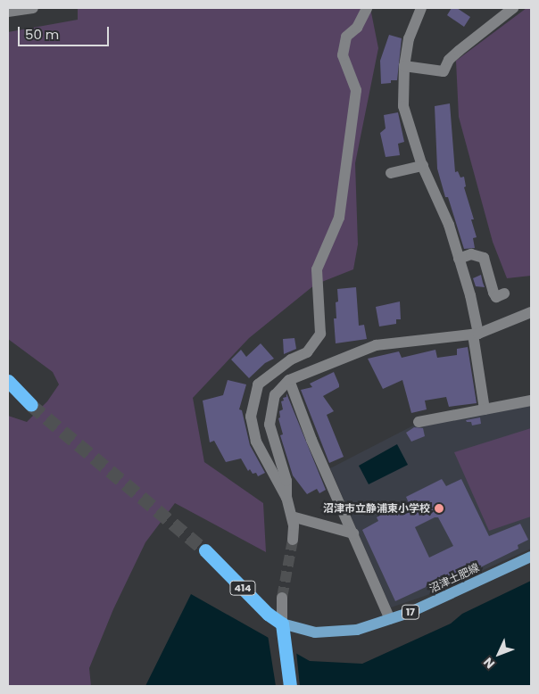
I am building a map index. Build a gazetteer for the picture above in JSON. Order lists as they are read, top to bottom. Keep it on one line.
{"streets":{"highway":["414"],"main road":["沼津土肥線","17"]},"crossings":[["沼津土肥線","414"]],"places":["沼津市立静浦東小学校"],"scale_bar":"50 m","north":"bottom left"}
